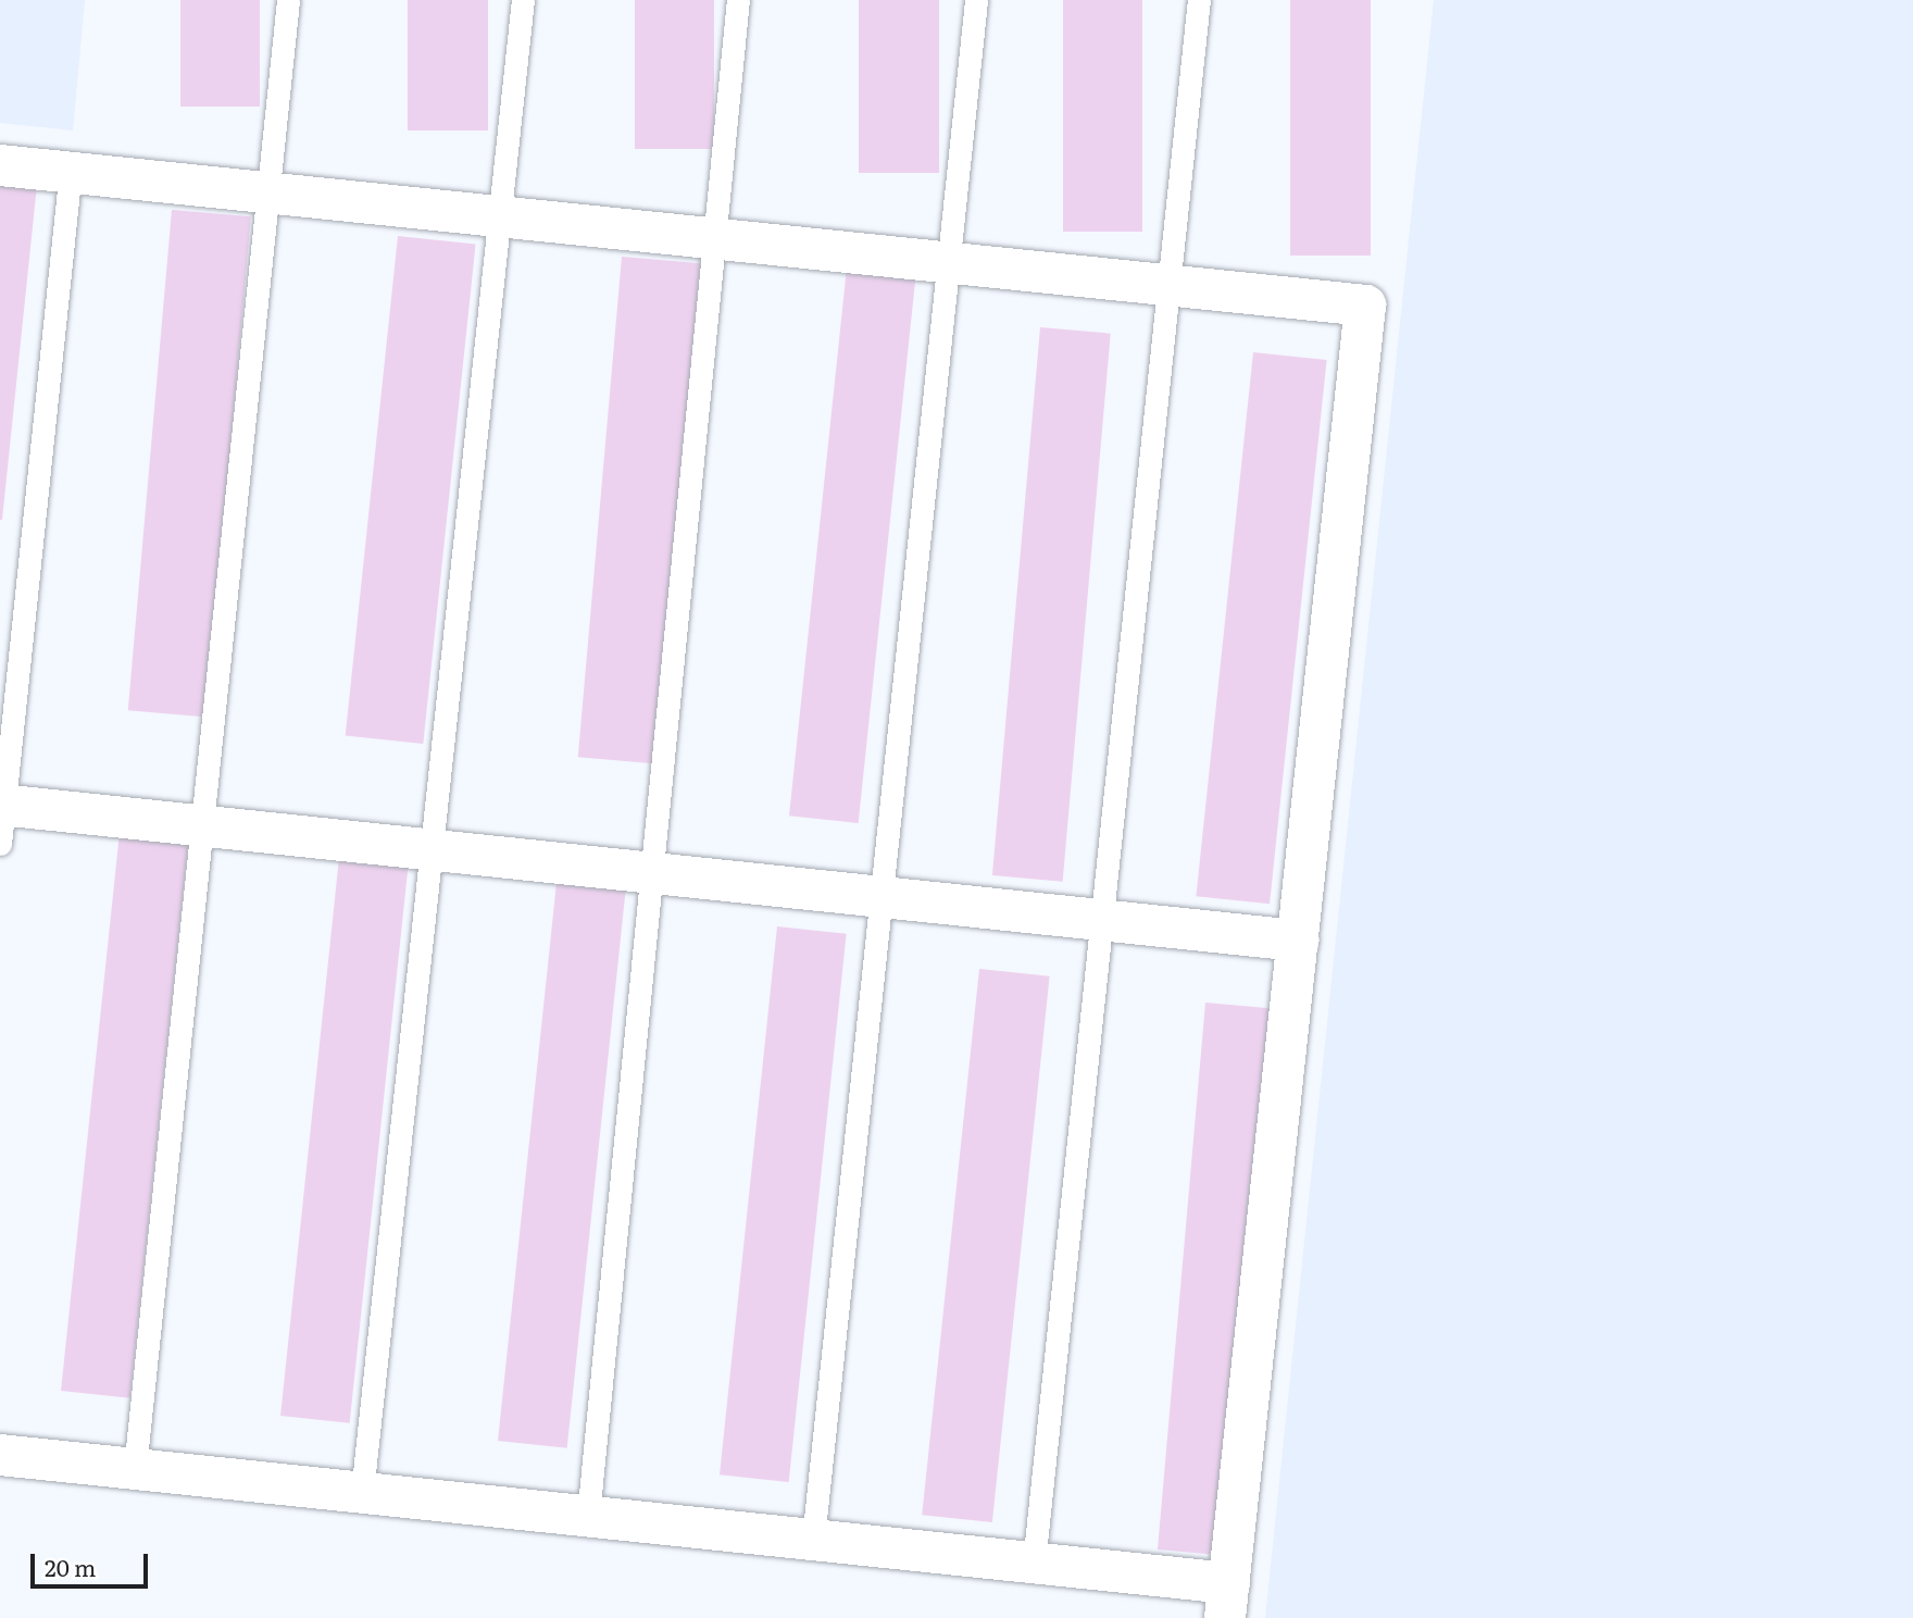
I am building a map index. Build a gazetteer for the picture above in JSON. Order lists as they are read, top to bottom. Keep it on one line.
{"scale_bar":"20 m"}
